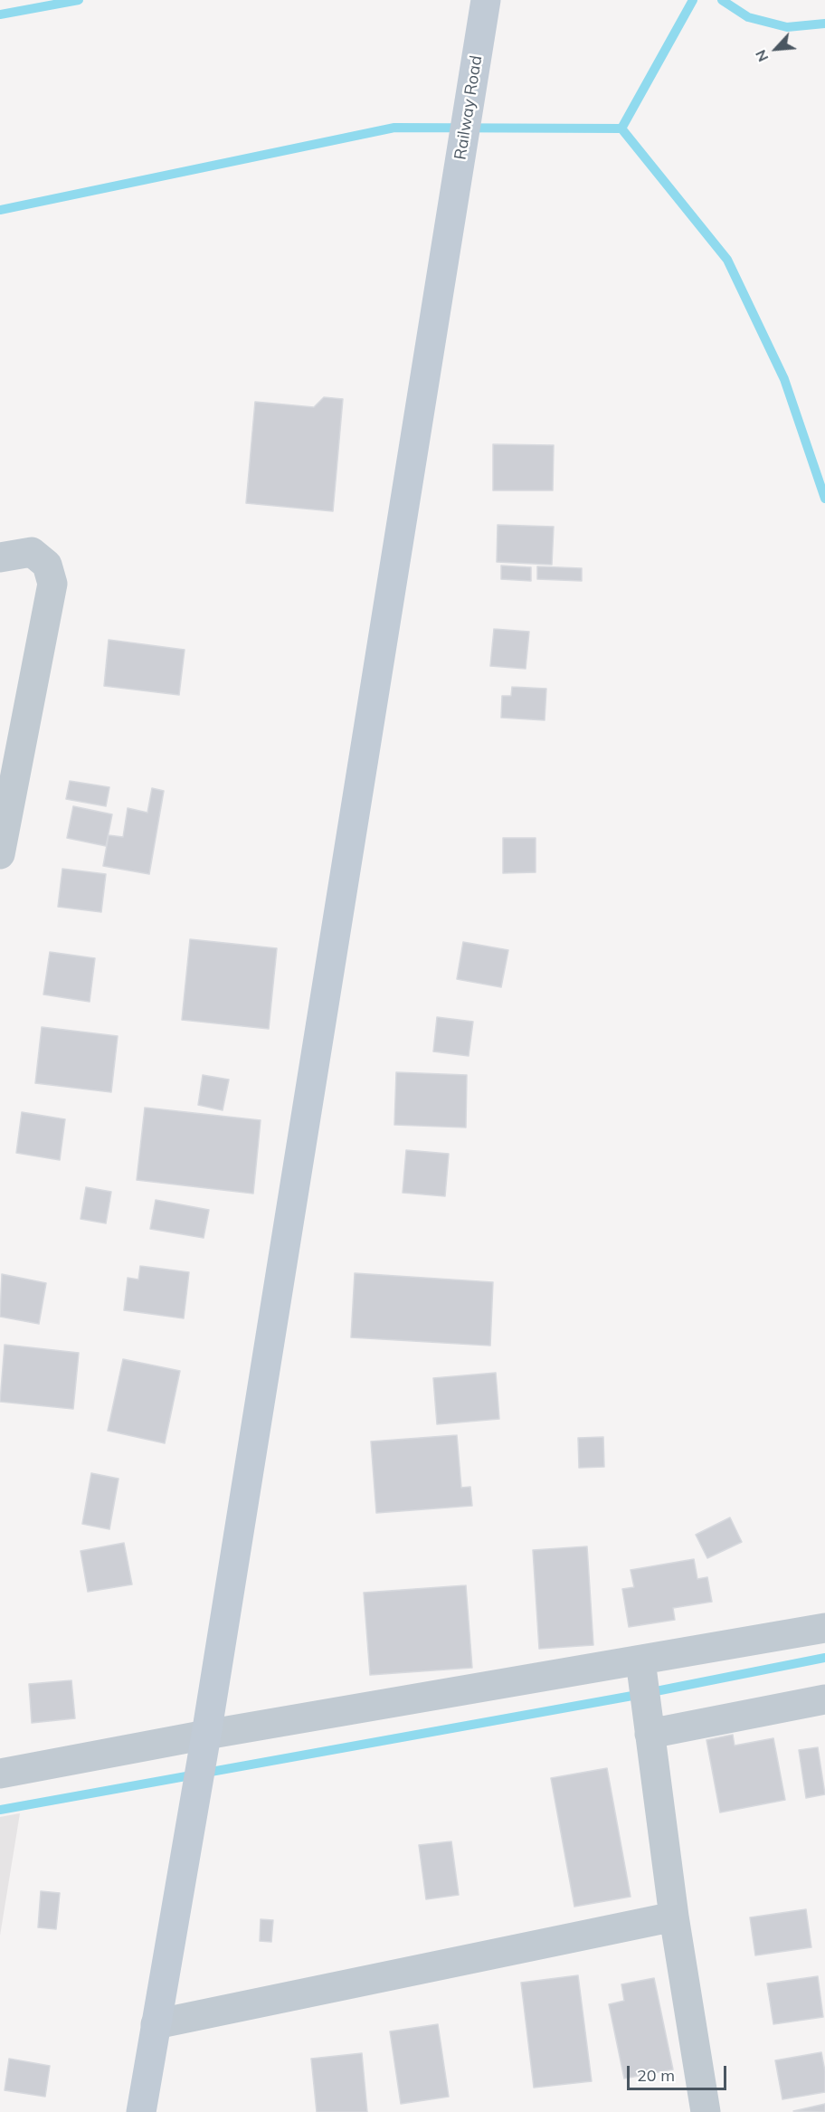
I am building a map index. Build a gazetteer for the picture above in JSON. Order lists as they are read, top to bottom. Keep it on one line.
{"streets":{"main road":["Railway Road"]},"scale_bar":"20 m","north":"bottom left"}
